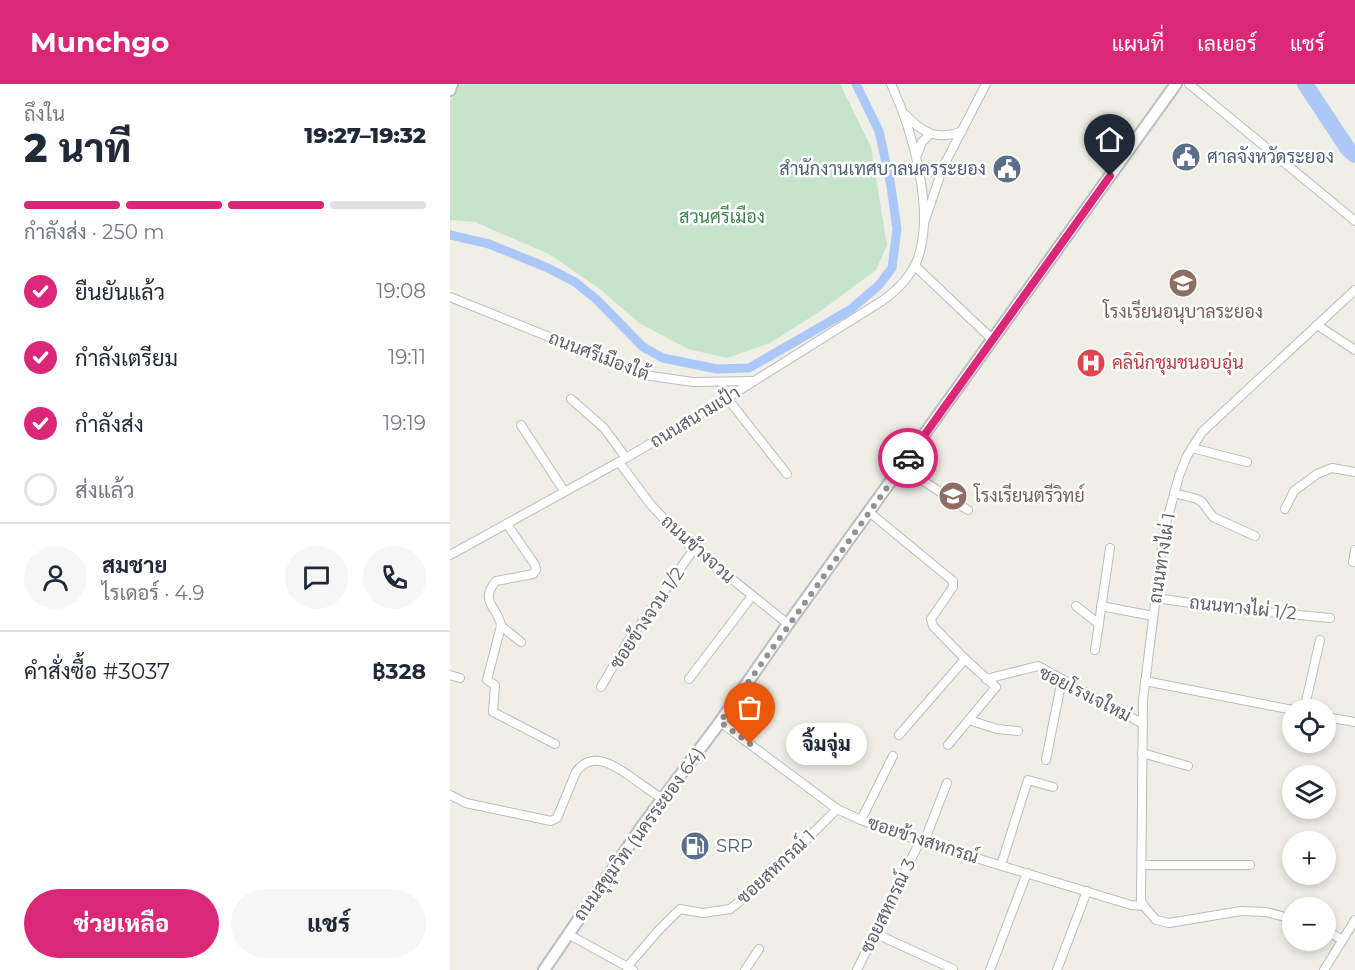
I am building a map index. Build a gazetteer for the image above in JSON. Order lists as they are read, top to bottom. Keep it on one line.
{"streets":{"street":["ถนนศรีเมืองใต้","ถนนสนามเป้า","ถนนข้างจวน","ถนนทางไผ่ 1","ถนนทางไผ่ 1/2","ซอยข้างจวน 1/2","ซอยโรงเจใหม่","ถนนสุขุมวิท (นครระยอง 64)","ซอยข้างสหกรณ์","ซอยสหกรณ์ 1","ซอยสหกรณ์ 3"]},"crossings":[["ถนนศรีเมืองใต้","ถนนสนามเป้า"],["ถนนสนามเป้า","ถนนข้างจวน"],["ถนนข้างจวน","ซอยข้างจวน 1/2"],["ถนนข้างจวน","ถนนสุขุมวิท (นครระยอง 64)"],["ถนนทางไผ่ 1","ถนนทางไผ่ 1/2"],["ถนนทางไผ่ 1","ซอยโรงเจใหม่"],["ถนนทางไผ่ 1","ซอยข้างสหกรณ์"],["ถนนสุขุมวิท (นครระยอง 64)","ซอยข้างสหกรณ์"],["ซอยข้างสหกรณ์","ซอยสหกรณ์ 1"],["ซอยข้างสหกรณ์","ซอยสหกรณ์ 3"]],"parks":["สวนศรีเมือง"],"places":{"public building":["ศาลจังหวัดระยอง","สำนักงานเทศบาลนครระยอง"],"school or university":["โรงเรียนอนุบาลระยอง","โรงเรียนตรีวิทย์"],"hospital":["คลินิกชุมชนอบอุ่น"],"other":["จิ้มจุ่ม"],"fuel station":["SRP"]},"page":{"header":"Munchgo","nav":["แผนที่","เลเยอร์","แชร์"],"heading":["2 นาที","ถึงใน","19:27–19:32"],"panel":["สมชาย","ไรเดอร์ · 4.9","คำสั่งซื้อ #3037","฿328"],"bar":"กำลังส่ง · 250 m","list":[["ยืนยันแล้ว","19:08"],["กำลังเตรียม","19:11"],["กำลังส่ง","19:19"],"ส่งแล้ว"],"map_buttons":["+","−"],"bubble":"จิ้มจุ่ม","buttons":["ช่วยเหลือ","แชร์"]}}
